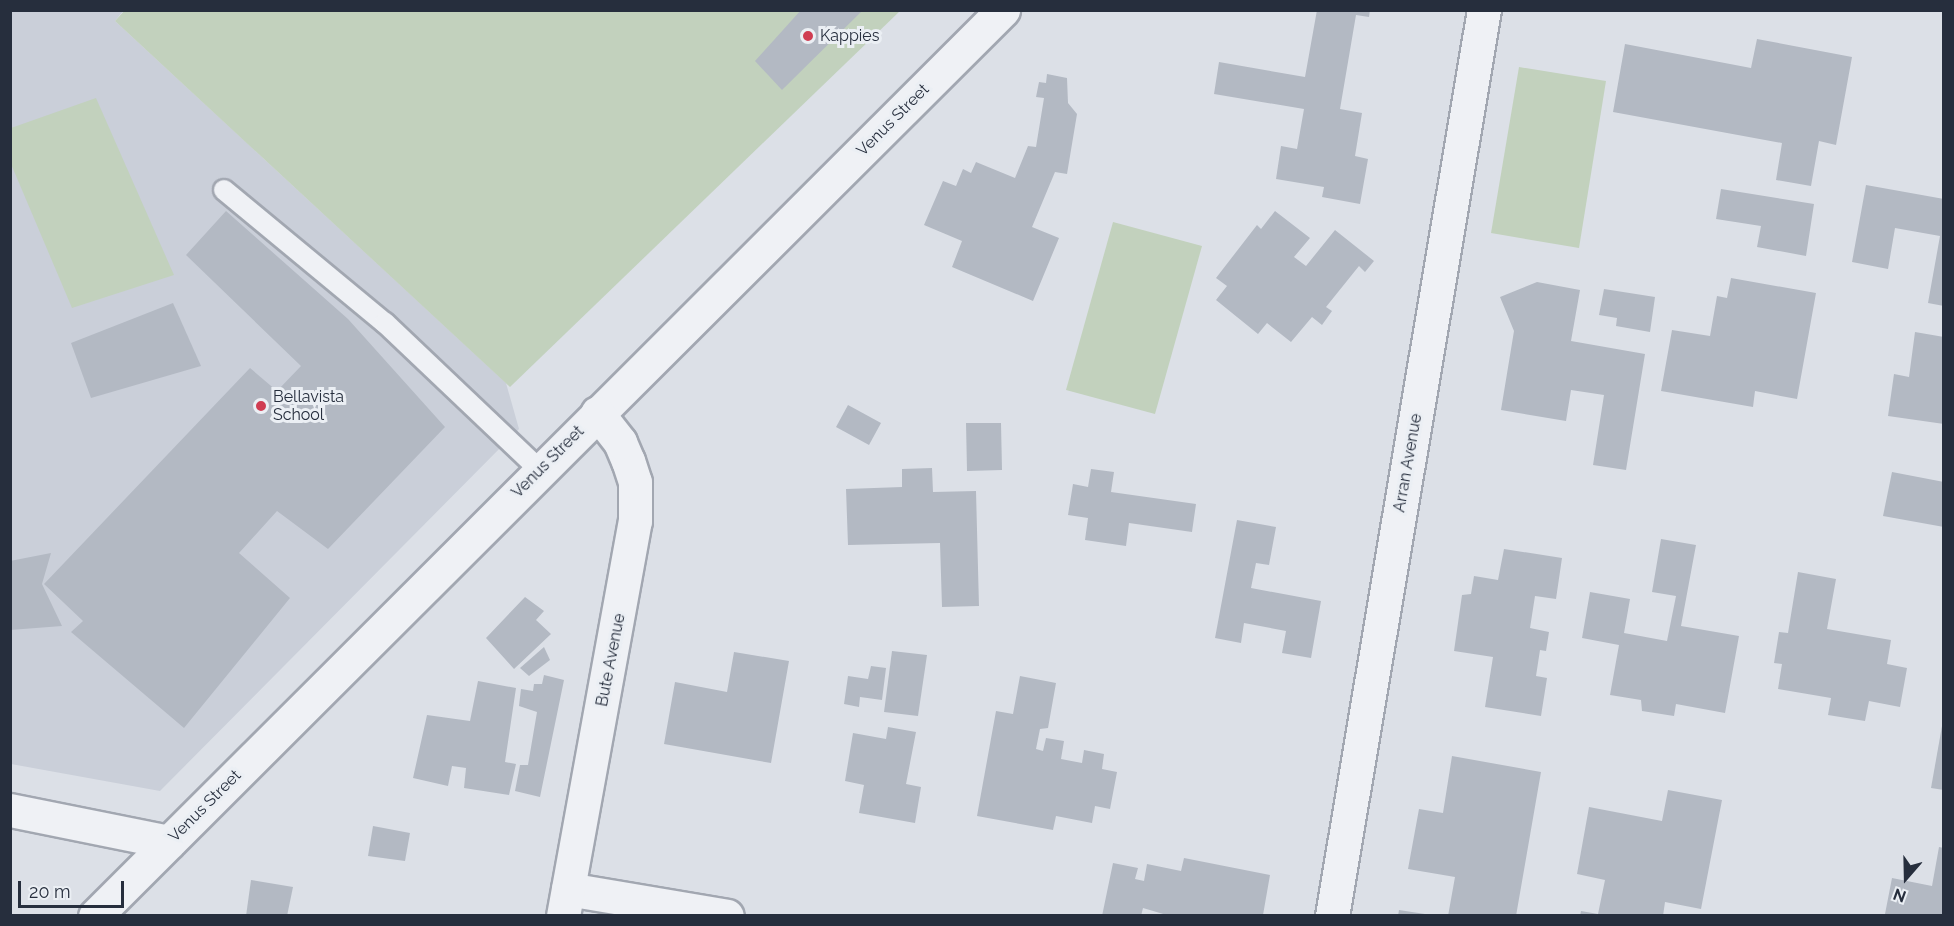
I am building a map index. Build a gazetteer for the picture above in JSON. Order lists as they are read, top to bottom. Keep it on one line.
{"streets":{"street":["Venus Street","Arran Avenue","Bute Avenue"]},"crossings":[["Venus Street","Bute Avenue"]],"places":["Kappies","Bellavista School"],"scale_bar":"20 m","north":"bottom"}
